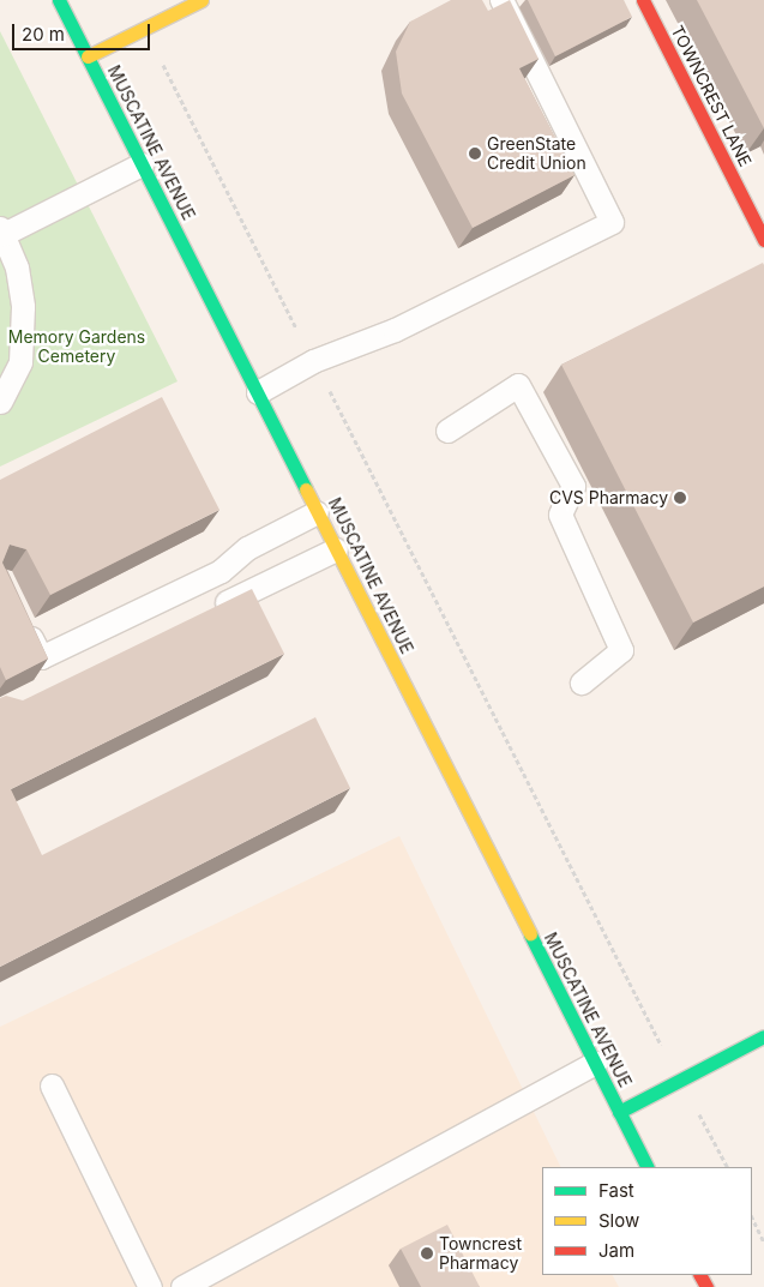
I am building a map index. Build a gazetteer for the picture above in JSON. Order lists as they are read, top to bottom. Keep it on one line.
{"streets":{"main road":["TOWNCREST LANE","MUSCATINE AVENUE"]},"parks":["Memory Gardens Cemetery"],"places":["GreenState Credit Union","CVS Pharmacy","Towncrest Pharmacy"],"legend":["Fast","Slow","Jam"],"scale_bar":"20 m"}
